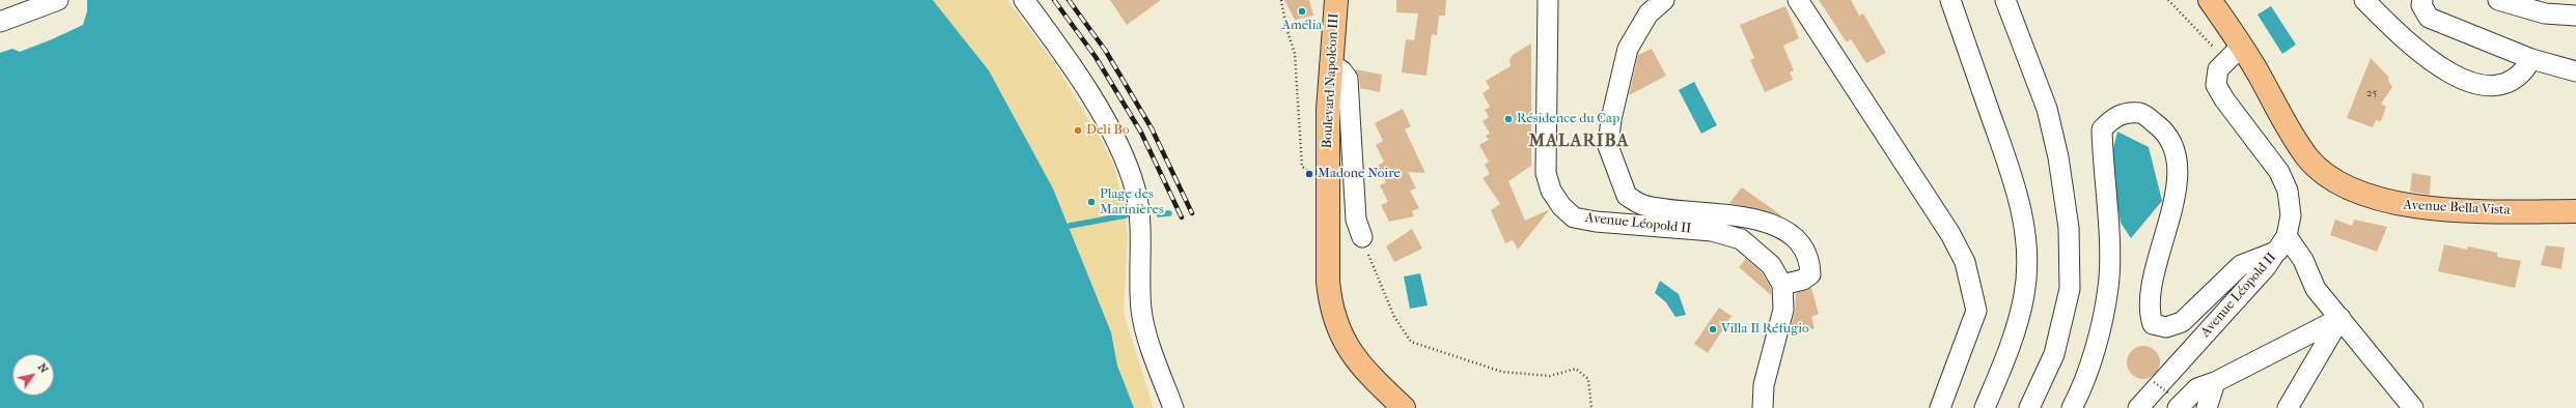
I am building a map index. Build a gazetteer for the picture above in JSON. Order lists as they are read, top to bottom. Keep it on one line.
{"streets":{"main road":["Boulevard Napoléon III","Avenue Bella Vista"],"street":["Avenue Léopold II"]},"crossings":[["Avenue Bella Vista","Avenue Léopold II"]],"districts":["MALARIBA"],"places":["Amélia","Résidence du Cap","Deli Bo","Madone Noire","Plage des Marinières","Villa Il Réfugio"],"house_numbers":["25"],"north":"top right"}
